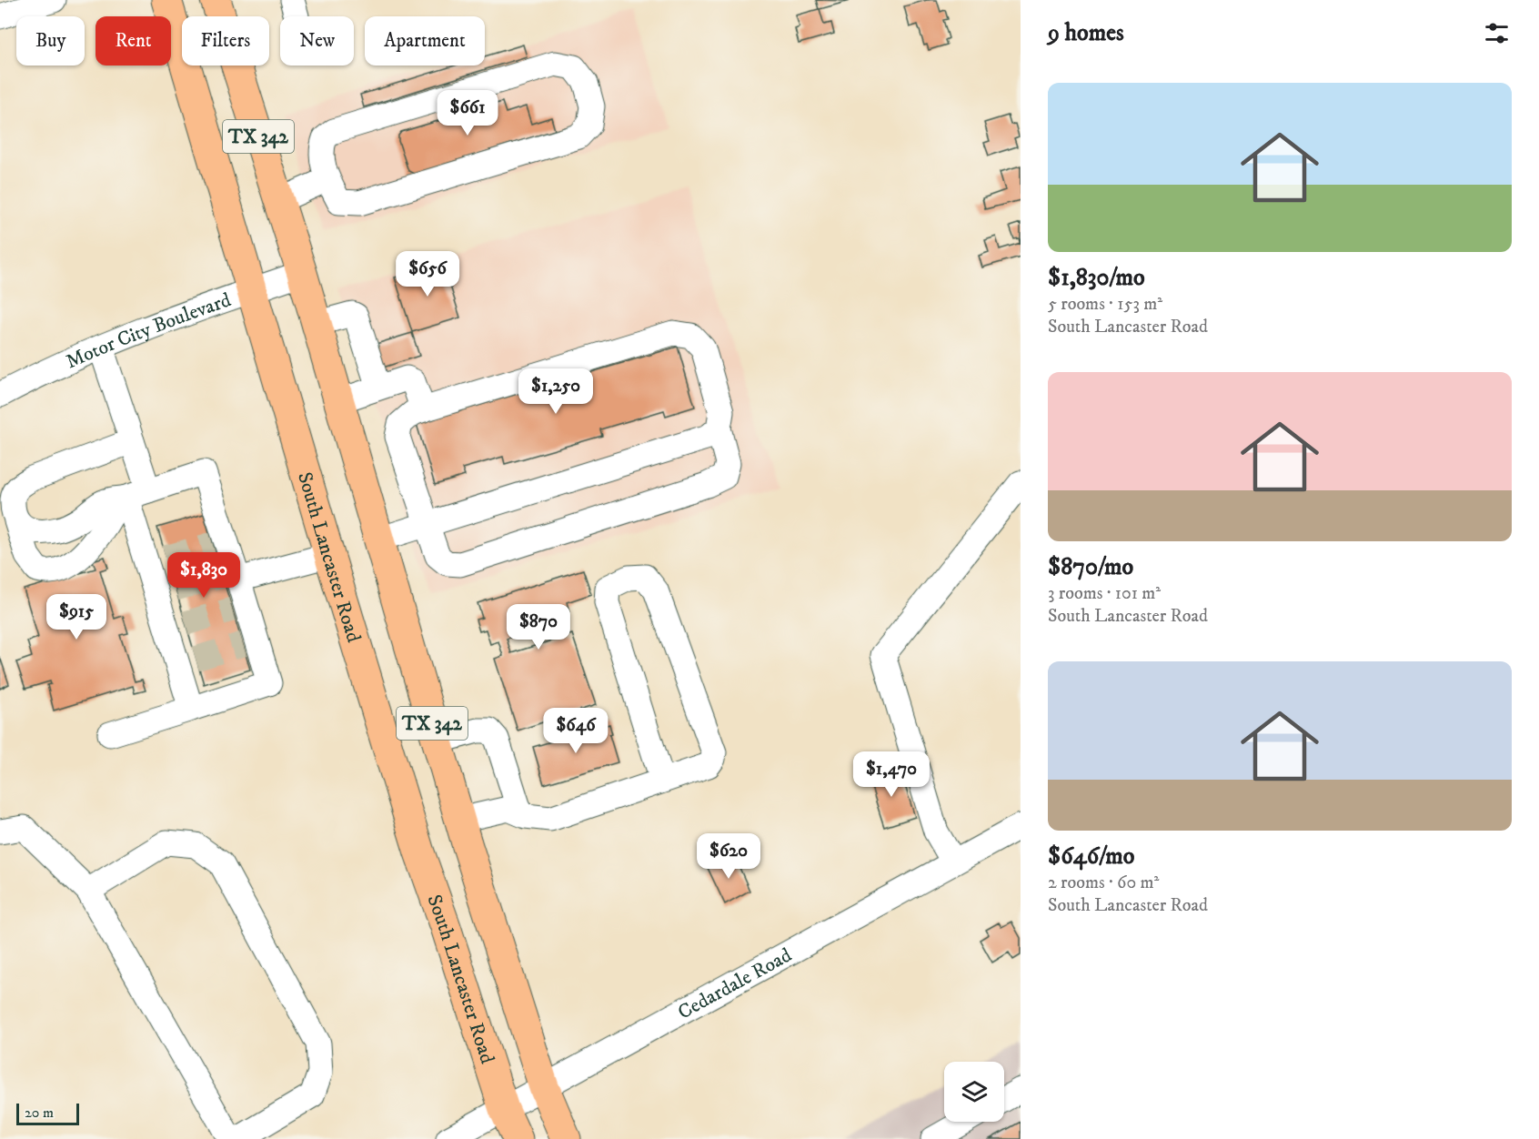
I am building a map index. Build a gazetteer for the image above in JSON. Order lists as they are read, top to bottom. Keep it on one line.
{"streets":{"main road":["TX 342","South Lancaster Road"],"street":["Motor City Boulevard","Cedardale Road"]},"crossings":[["TX 342","Motor City Boulevard"],["TX 342","South Lancaster Road"],["TX 342","Cedardale Road"],["Motor City Boulevard","South Lancaster Road"],["South Lancaster Road","Cedardale Road"]],"scale_bar":"20 m","page":{"heading":"9 homes","chip":["Buy","Rent","Filters","New","Apartment"],"list":[{"name":"$1,830/mo","note":"5 rooms · 153 m² · South Lancaster Road"},{"name":"$870/mo","note":"3 rooms · 101 m² · South Lancaster Road"},{"name":"$646/mo","note":"2 rooms · 60 m² · South Lancaster Road"}],"price":["$661","$656","$1,250","$1,830","$915","$870","$646","$1,470","$620"],"scale":"20 m"}}
